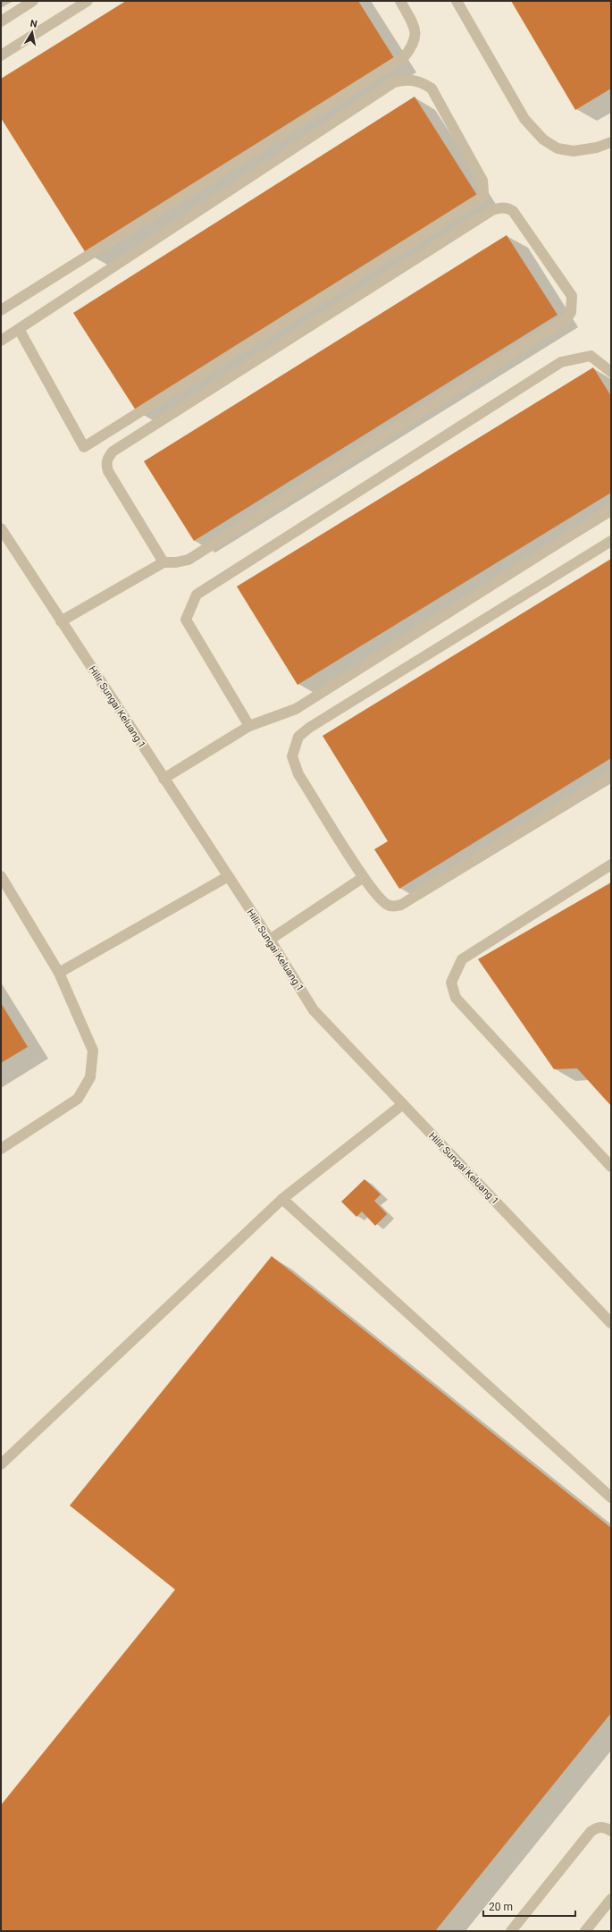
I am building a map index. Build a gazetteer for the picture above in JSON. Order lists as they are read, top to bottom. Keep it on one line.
{"streets":{"street":["Hilir Sungai Keluang 1"]},"scale_bar":"20 m","north":"top"}
